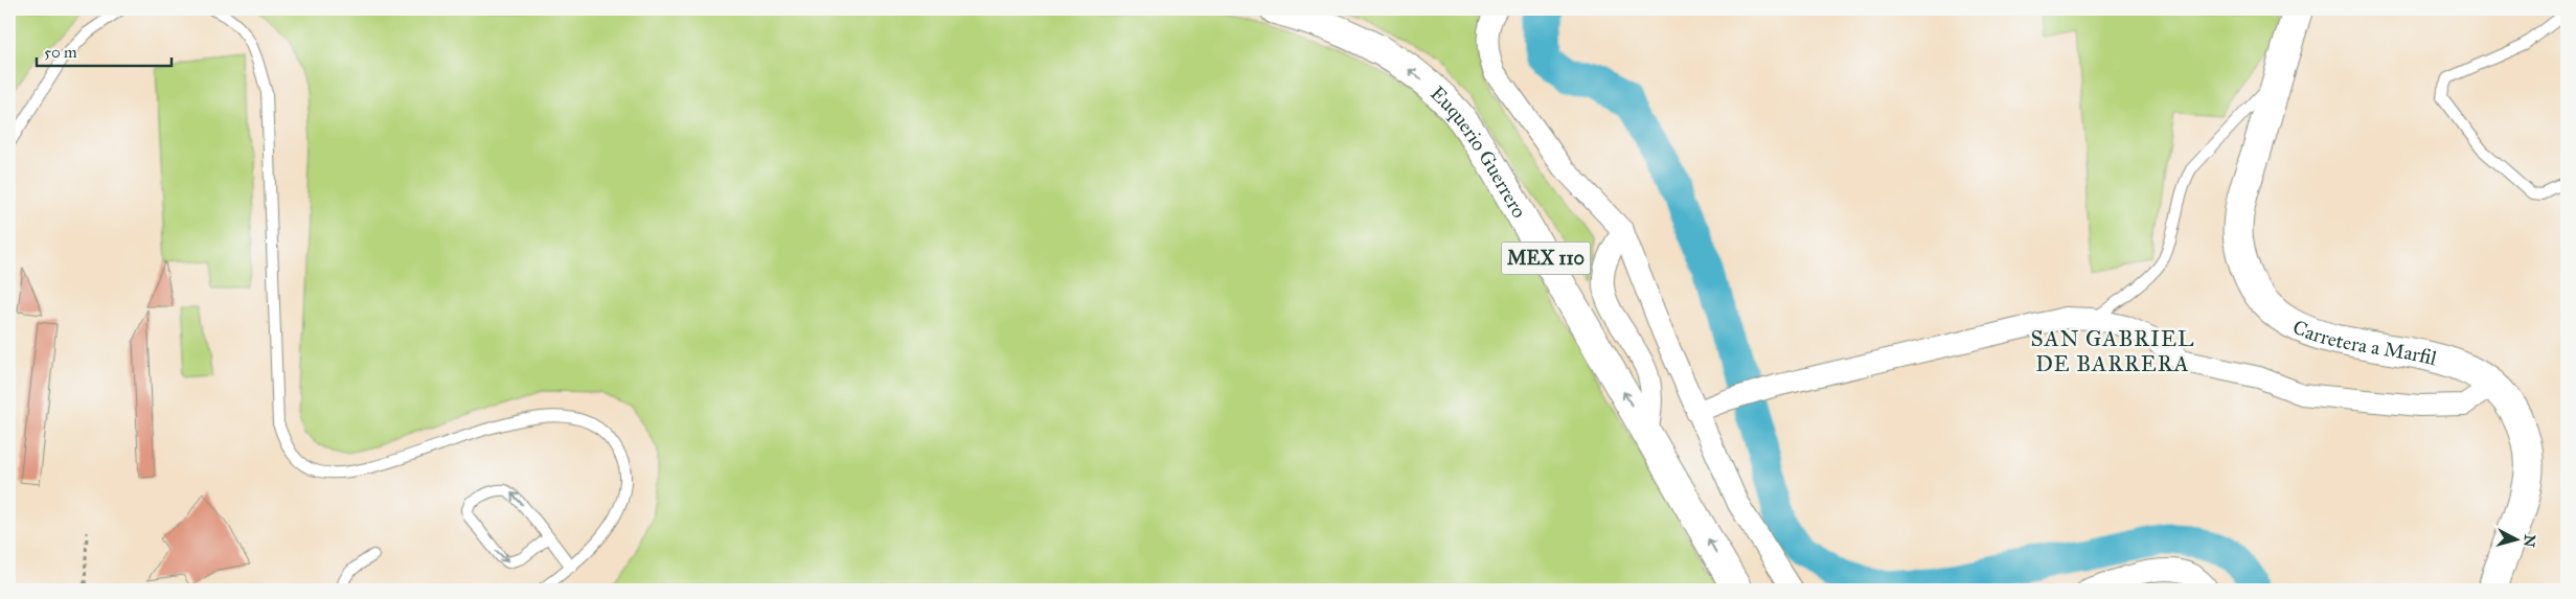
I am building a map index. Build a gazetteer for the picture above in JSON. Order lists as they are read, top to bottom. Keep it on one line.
{"streets":{"main road":["Euquerio Guerrero","MEX 110","Carretera a Marfil"]},"one_way":["Euquerio Guerrero"],"districts":["SAN GABRIEL DE BARRERA"],"scale_bar":"50 m","north":"right"}
